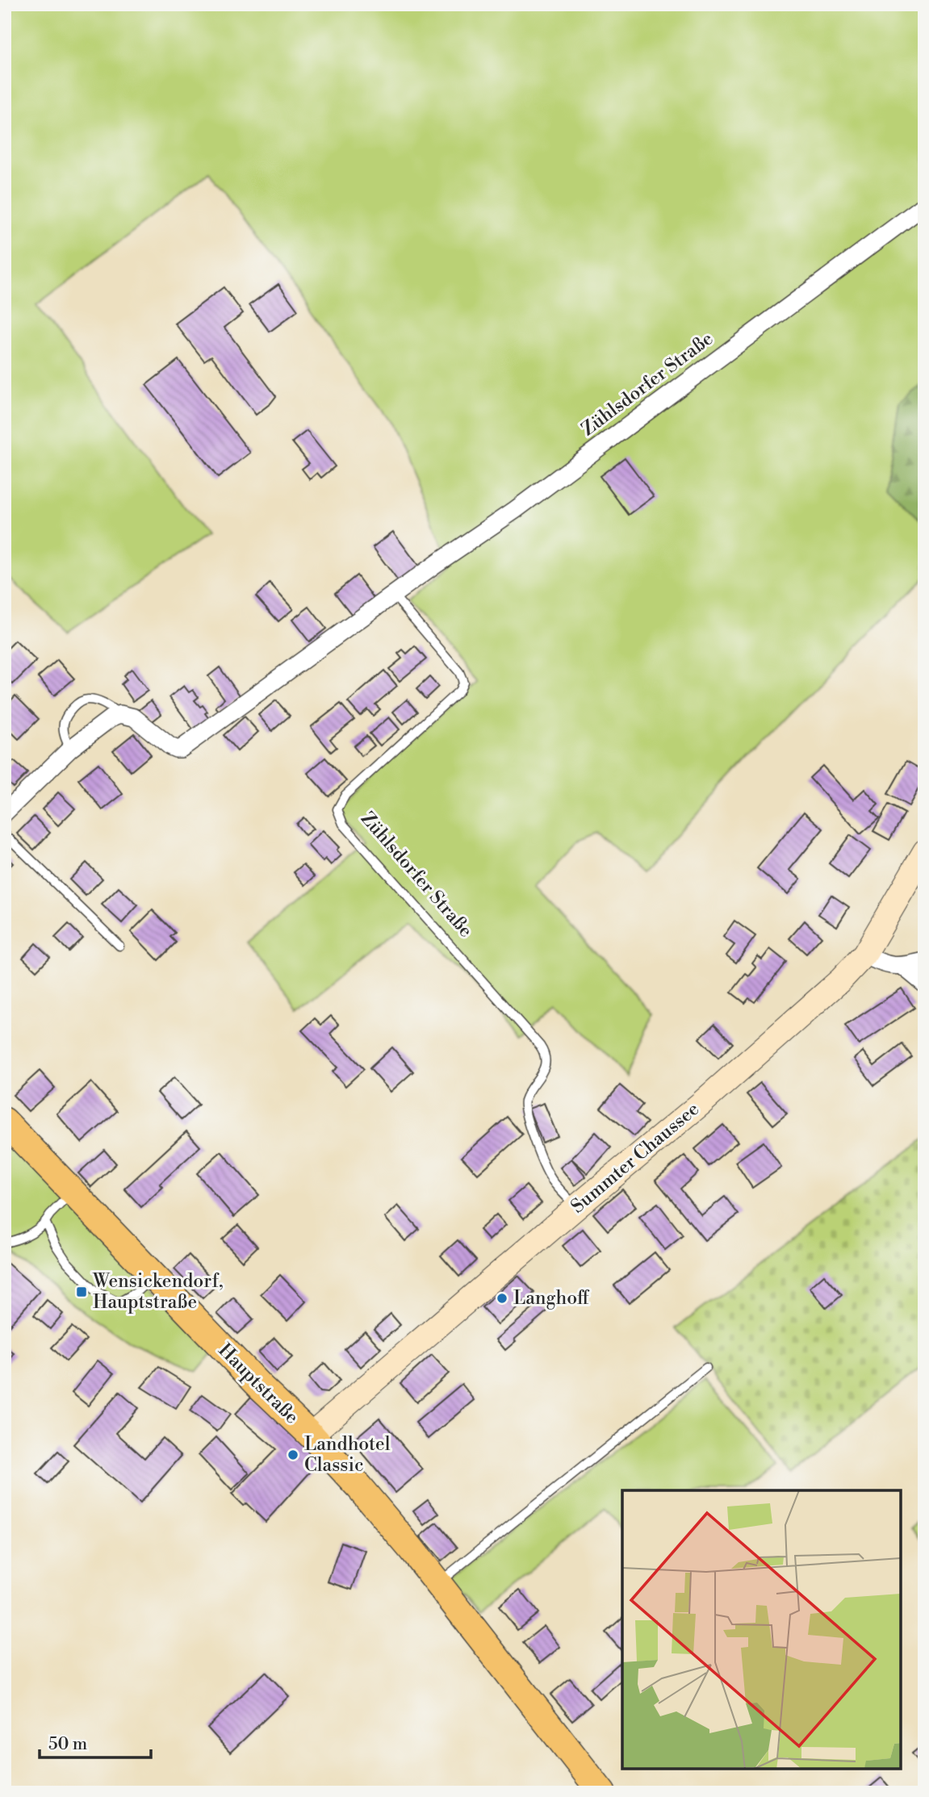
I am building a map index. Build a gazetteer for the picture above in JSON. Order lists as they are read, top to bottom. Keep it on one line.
{"streets":{"main road":["Summter Chaussee","Hauptstraße"],"street":["Zühlsdorfer Straße"]},"crossings":[["Zühlsdorfer Straße","Summter Chaussee"],["Summter Chaussee","Hauptstraße"]],"places":{"transit":["Wensickendorf, Hauptstraße"],"other":["Langhoff","Landhotel Classic"]},"scale_bar":"50 m"}
